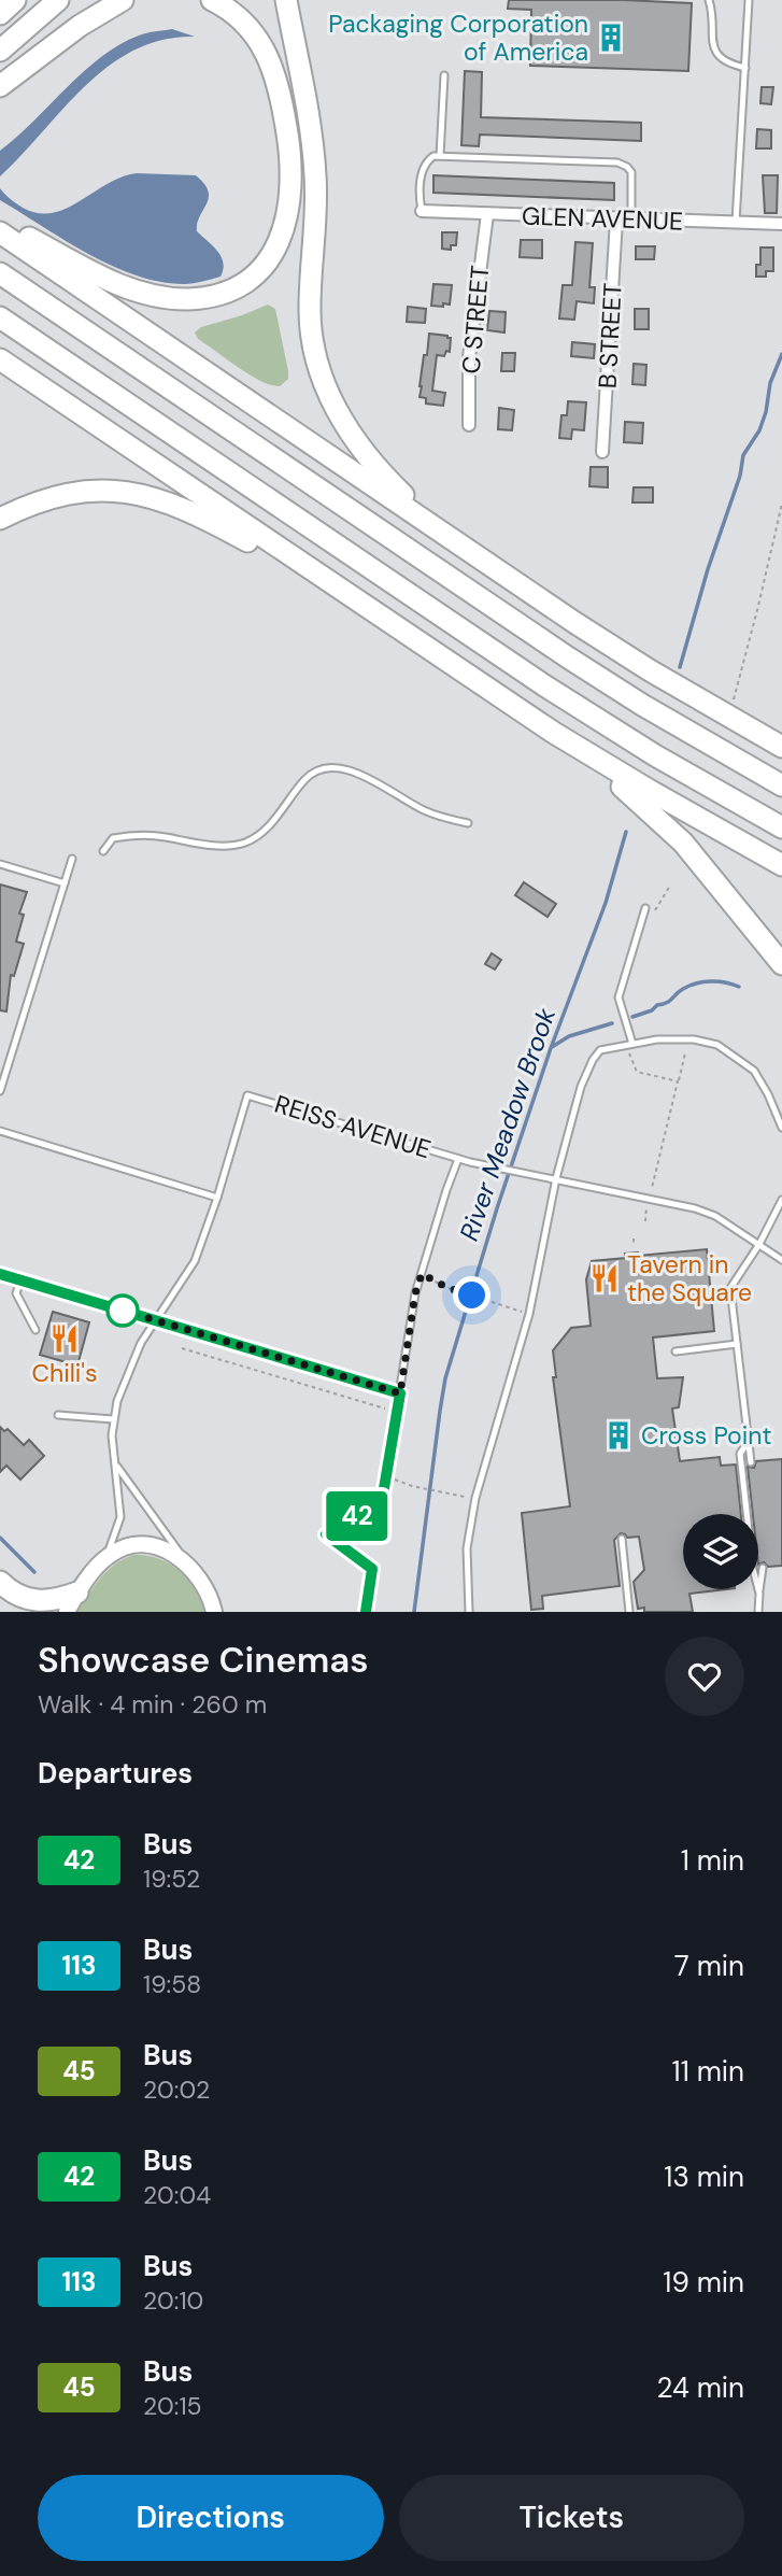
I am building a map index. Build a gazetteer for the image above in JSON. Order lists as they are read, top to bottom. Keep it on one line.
{"streets":{"street":["GLEN AVENUE","C STREET","B STREET"],"lane":["REISS AVENUE"]},"crossings":[["GLEN AVENUE","C STREET"],["GLEN AVENUE","B STREET"]],"water":["River Meadow Brook"],"places":{"building":["Packaging Corporation of America","Cross Point"],"restaurant":["Tavern in the Square","Chili's"]},"lines":["bus line 42"],"page":{"on_map":"42","heading":[["Showcase Cinemas","Walk · 4 min · 260 m"],"Departures"],"list":[{"mark":"42","name":"Bus","note":"19:52","value":"1 min"},{"mark":"113","name":"Bus","note":"19:58","value":"7 min"},{"mark":"45","name":"Bus","note":"20:02","value":"11 min"},{"mark":"42","name":"Bus","note":"20:04","value":"13 min"},{"mark":"113","name":"Bus","note":"20:10","value":"19 min"},{"mark":"45","name":"Bus","note":"20:15","value":"24 min"}],"buttons":["Directions","Tickets"]}}
